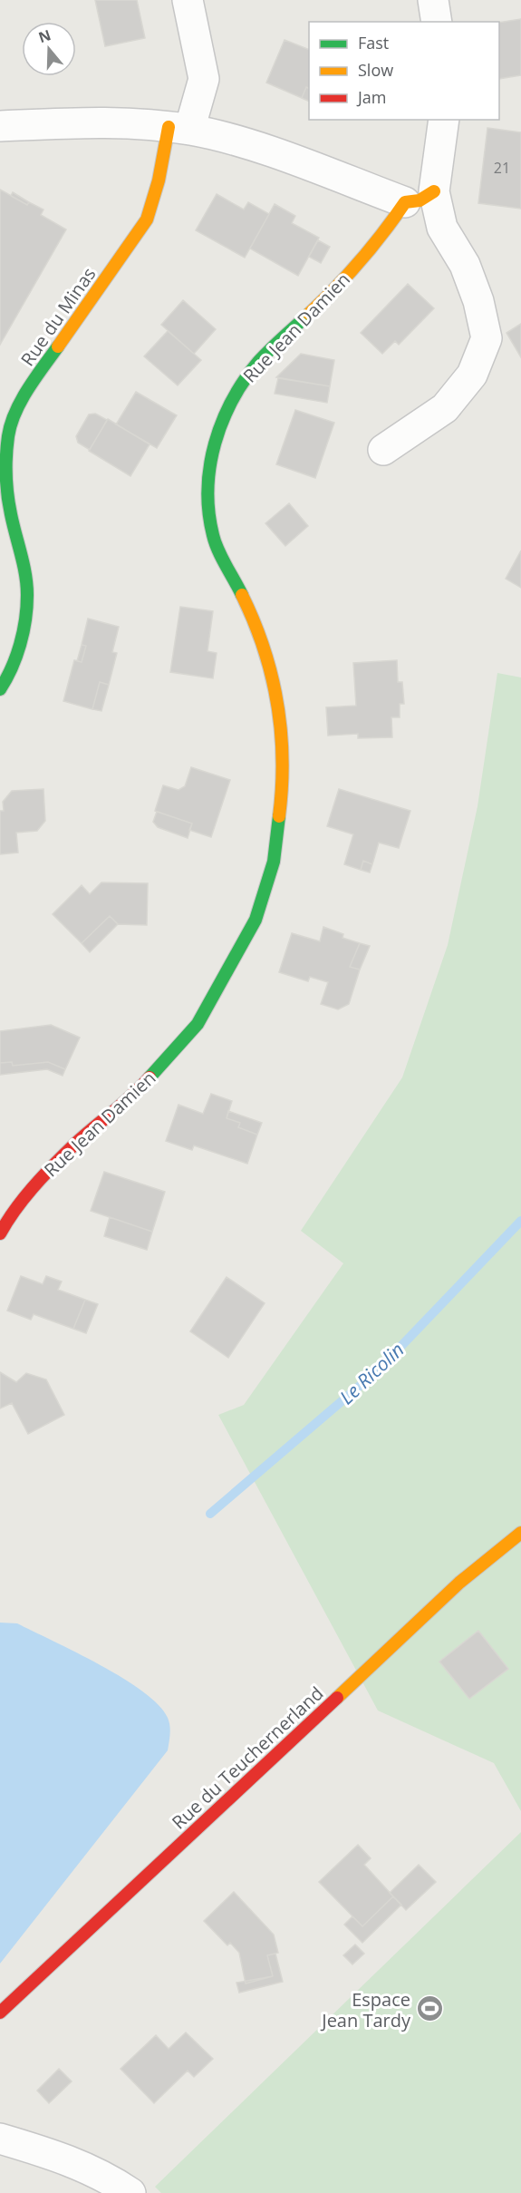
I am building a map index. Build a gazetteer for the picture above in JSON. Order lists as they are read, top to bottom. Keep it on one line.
{"streets":{"street":["Rue du Minas","Rue Jean Damien","Rue du Teuchernerland"]},"water":["Le Ricolin"],"places":{"sports":["Espace Jean Tardy"]},"house_numbers":["21"],"legend":["Fast","Slow","Jam"],"north":"top"}
